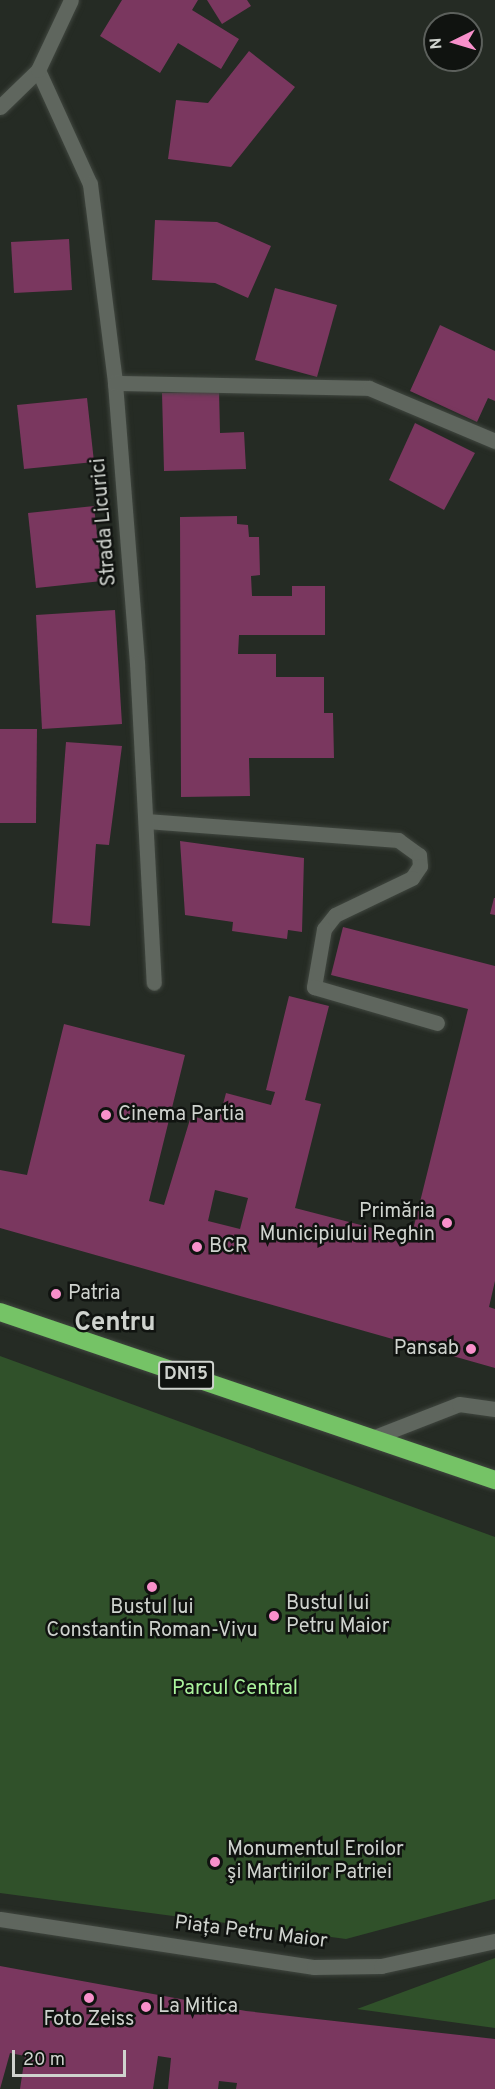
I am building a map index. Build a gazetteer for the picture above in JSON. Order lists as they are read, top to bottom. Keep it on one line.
{"streets":{"highway":["DN15"],"street":["Strada Licurici","Piața Petru Maior"]},"districts":["Centru"],"parks":["Parcul Central"],"places":["Cinema Partia","Primăria Municipiului Reghin","BCR","Patria","Pansab","Bustul lui Constantin Roman-Vivu","Bustul lui Petru Maior","Monumentul Eroilor şi Martirilor Patriei","Foto Zeiss","La Mitica"],"scale_bar":"20 m","north":"left"}
